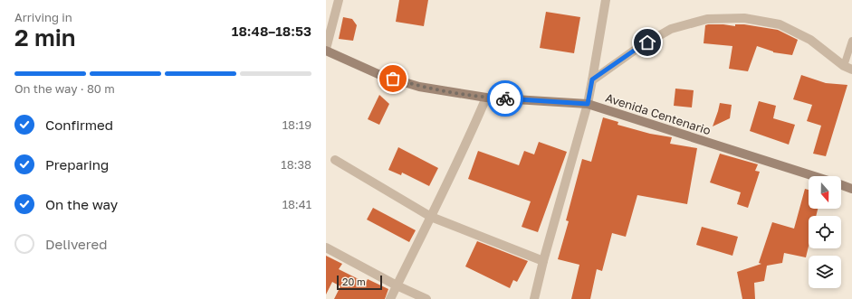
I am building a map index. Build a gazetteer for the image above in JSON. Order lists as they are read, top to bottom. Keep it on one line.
{"streets":{"main road":["Avenida Centenario"]},"scale_bar":"20 m","north":"bottom","page":{"heading":["2 min","Arriving in","18:48–18:53"],"bar":"On the way · 80 m","list":[["Confirmed","18:19"],["Preparing","18:38"],["On the way","18:41"],"Delivered"],"scale":"20 m"}}
